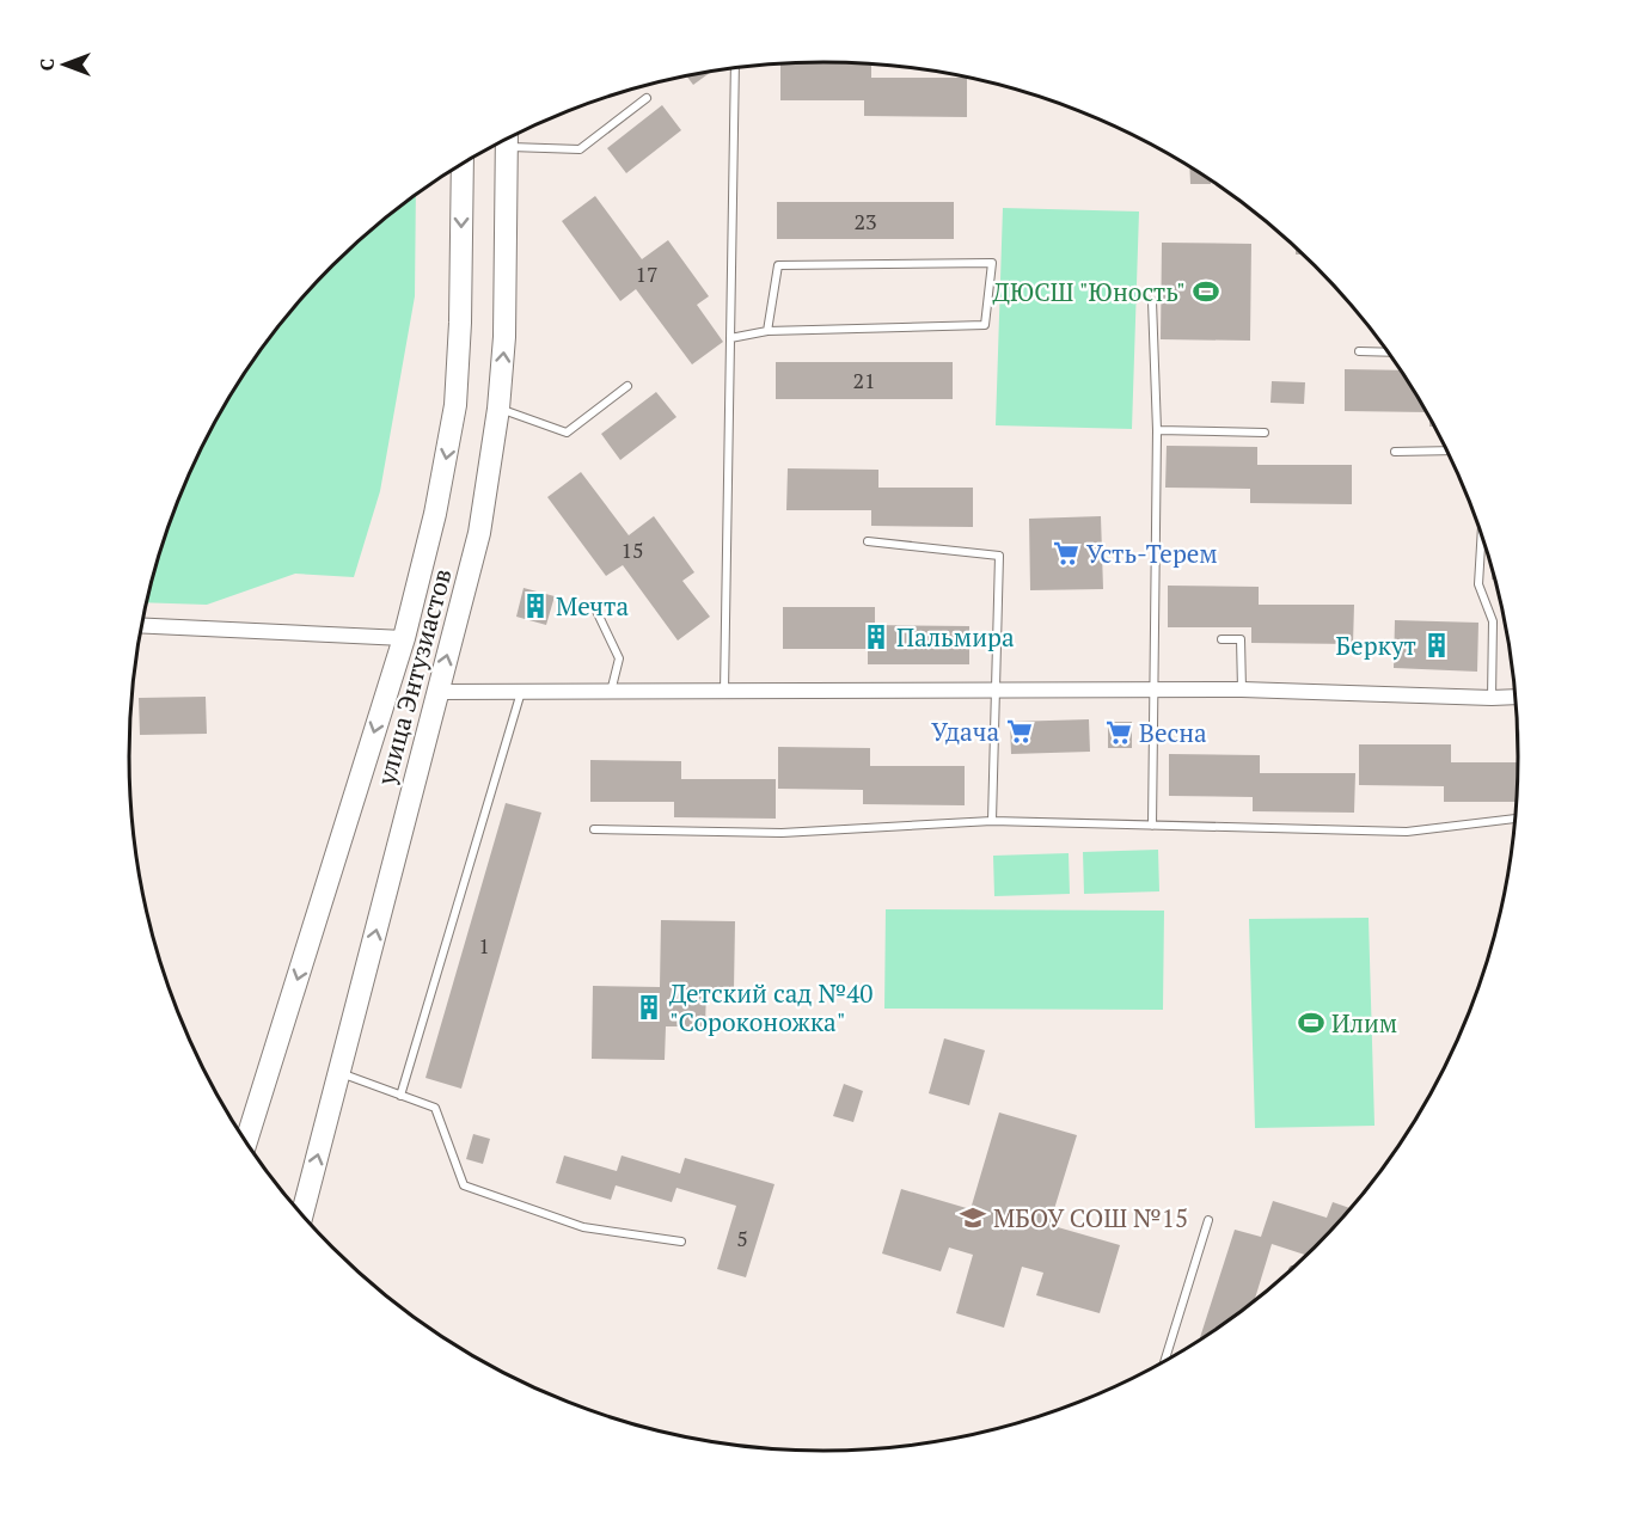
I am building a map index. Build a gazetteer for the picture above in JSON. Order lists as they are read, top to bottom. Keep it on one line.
{"streets":{"street":["улица Энтузиастов"]},"places":{"sports":["ДЮСШ \"Юность\"","Илим"],"supermarket":["Усть-Терем","Удача","Весна"],"building":["Мечта","Пальмира","Беркут","Детский сад №40 \"Сороконожка\""],"school or university":["МБОУ СОШ №15"]},"house_numbers":["23","17","21","15","1","5"],"north":"left"}
